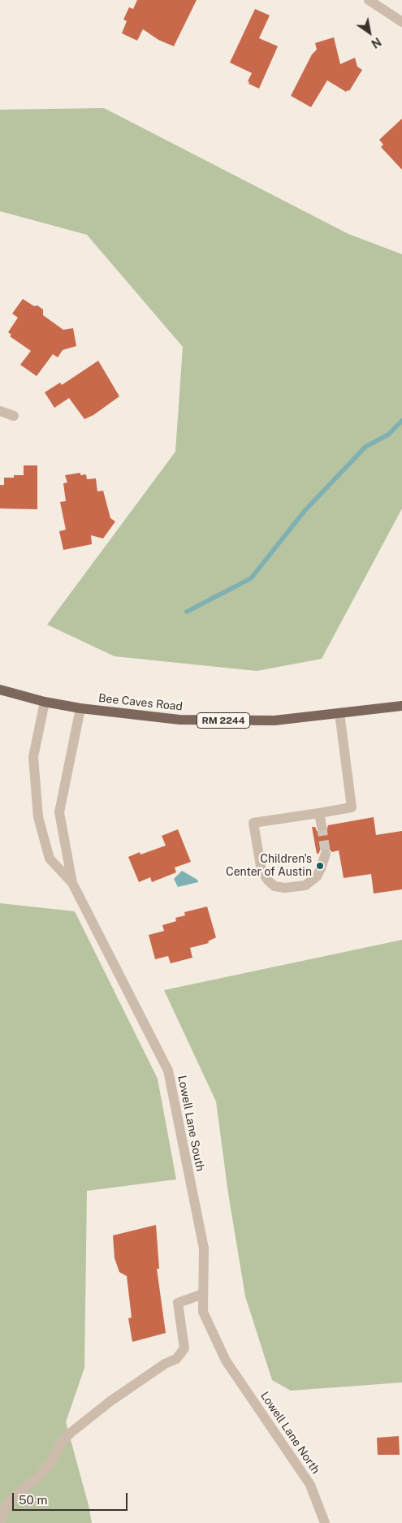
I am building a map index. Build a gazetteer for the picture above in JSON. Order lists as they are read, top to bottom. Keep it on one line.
{"streets":{"main road":["Bee Caves Road","RM 2244"],"street":["Lowell Lane South","Lowell Lane North"]},"crossings":[["Bee Caves Road","Lowell Lane South"],["Lowell Lane South","Lowell Lane North"]],"places":["Children's Center of Austin"],"scale_bar":"50 m","north":"bottom right"}
